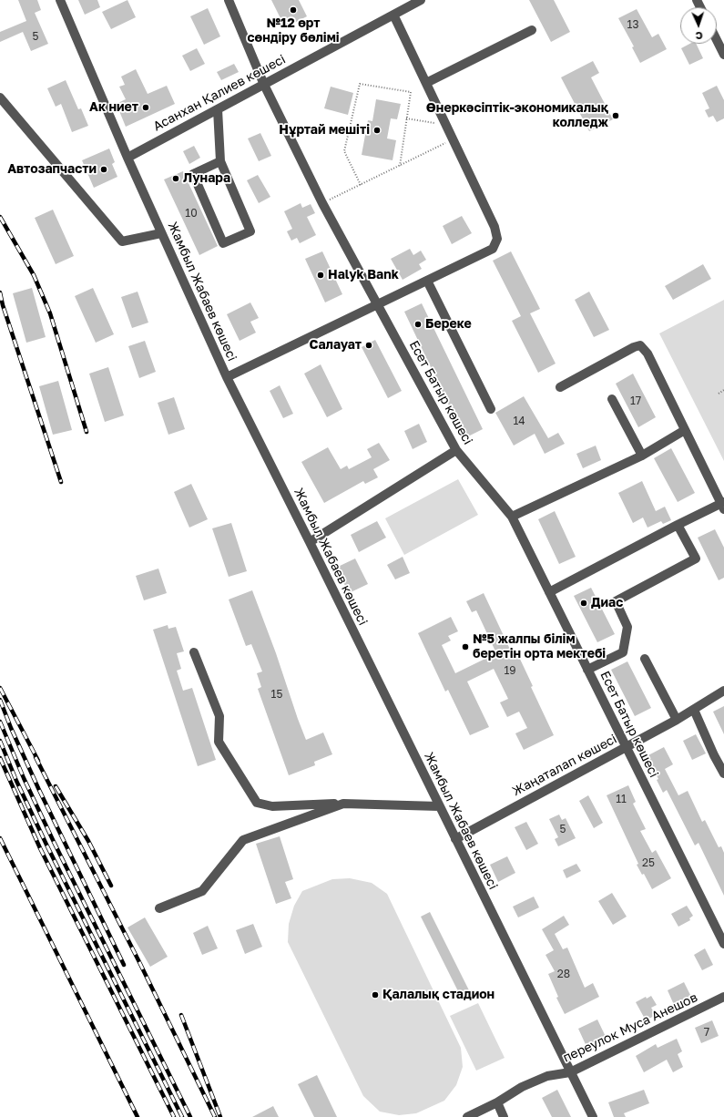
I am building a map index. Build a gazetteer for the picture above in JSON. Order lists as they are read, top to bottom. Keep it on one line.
{"streets":{"street":["Асанхан Қалиев көшесі","Жамбыл Жабаев көшесі","Есет Батыр көшесі","Жаңаталап көшесі","переулок Муса Анешов"]},"crossings":[["Асанхан Қалиев көшесі","Жамбыл Жабаев көшесі"],["Асанхан Қалиев көшесі","Есет Батыр көшесі"],["Жамбыл Жабаев көшесі","Жаңаталап көшесі"],["Жамбыл Жабаев көшесі","переулок Муса Анешов"],["Есет Батыр көшесі","Жаңаталап көшесі"]],"places":["№12 өрт сөндіру бөлімі","Ак ниет","Өнеркәсіптік-экономикалық колледж","Нұртай мешіті","Автозапчасти","Лунара","Halyk Bank","Береке","Салауат","Диас","№5 жалпы білім беретін орта мектебі","Қалалық стадион"],"house_numbers":["13","5","10","17","14","19","15","11","5","25","28","7"],"north":"bottom"}
